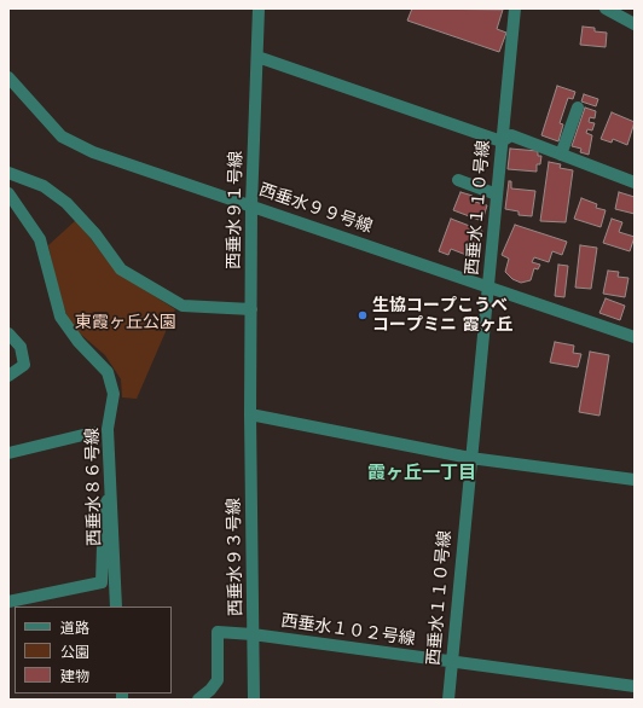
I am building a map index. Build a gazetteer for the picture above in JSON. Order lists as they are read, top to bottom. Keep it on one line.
{"streets":{"street":["西垂水１１０号線","西垂水９９号線","西垂水９１号線","西垂水８６号線","西垂水９３号線","西垂水１０２号線"]},"crossings":[["西垂水１１０号線","西垂水９９号線"],["西垂水１１０号線","西垂水１０２号線"],["西垂水９９号線","西垂水９１号線"],["西垂水９１号線","西垂水９３号線"],["西垂水９３号線","西垂水１０２号線"]],"districts":["霞ヶ丘一丁目"],"parks":["東霞ヶ丘公園"],"places":["生協コープこうべ コープミニ 霞ヶ丘"],"legend":["道路","公園","建物"]}
